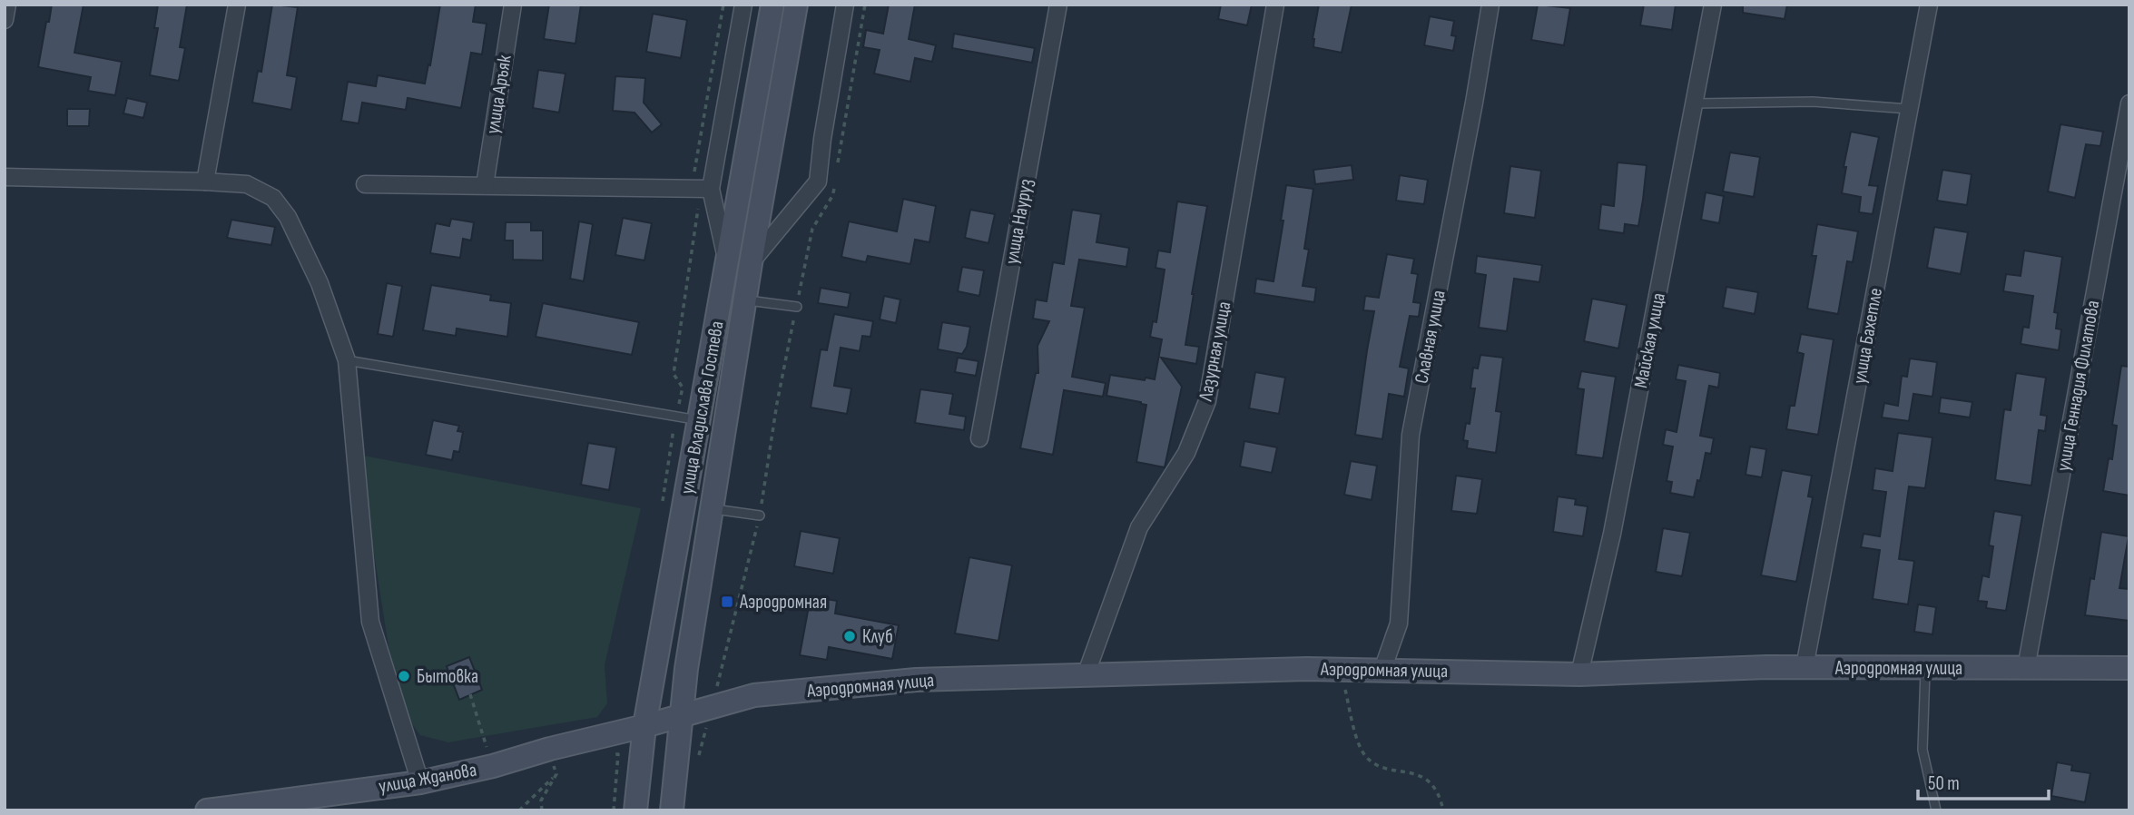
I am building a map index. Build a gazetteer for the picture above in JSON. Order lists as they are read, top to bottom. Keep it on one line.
{"streets":{"street":["улица Аръяк","улица Науруз","улица Бахетле","Славная улица","Майская улица","Лазурная улица","улица Геннадия Филатова","улица Владислава Гостева","Аэродромная улица","улица Жданова"]},"crossings":[["улица Бахетле","Аэродромная улица"],["Славная улица","Аэродромная улица"],["Майская улица","Аэродромная улица"],["Лазурная улица","Аэродромная улица"],["улица Геннадия Филатова","Аэродромная улица"],["улица Владислава Гостева","Аэродромная улица"],["улица Владислава Гостева","улица Жданова"],["Аэродромная улица","улица Жданова"]],"places":{"transit":["Аэродромная"],"other":["Клуб","Бытовка"]},"scale_bar":"50 m"}
